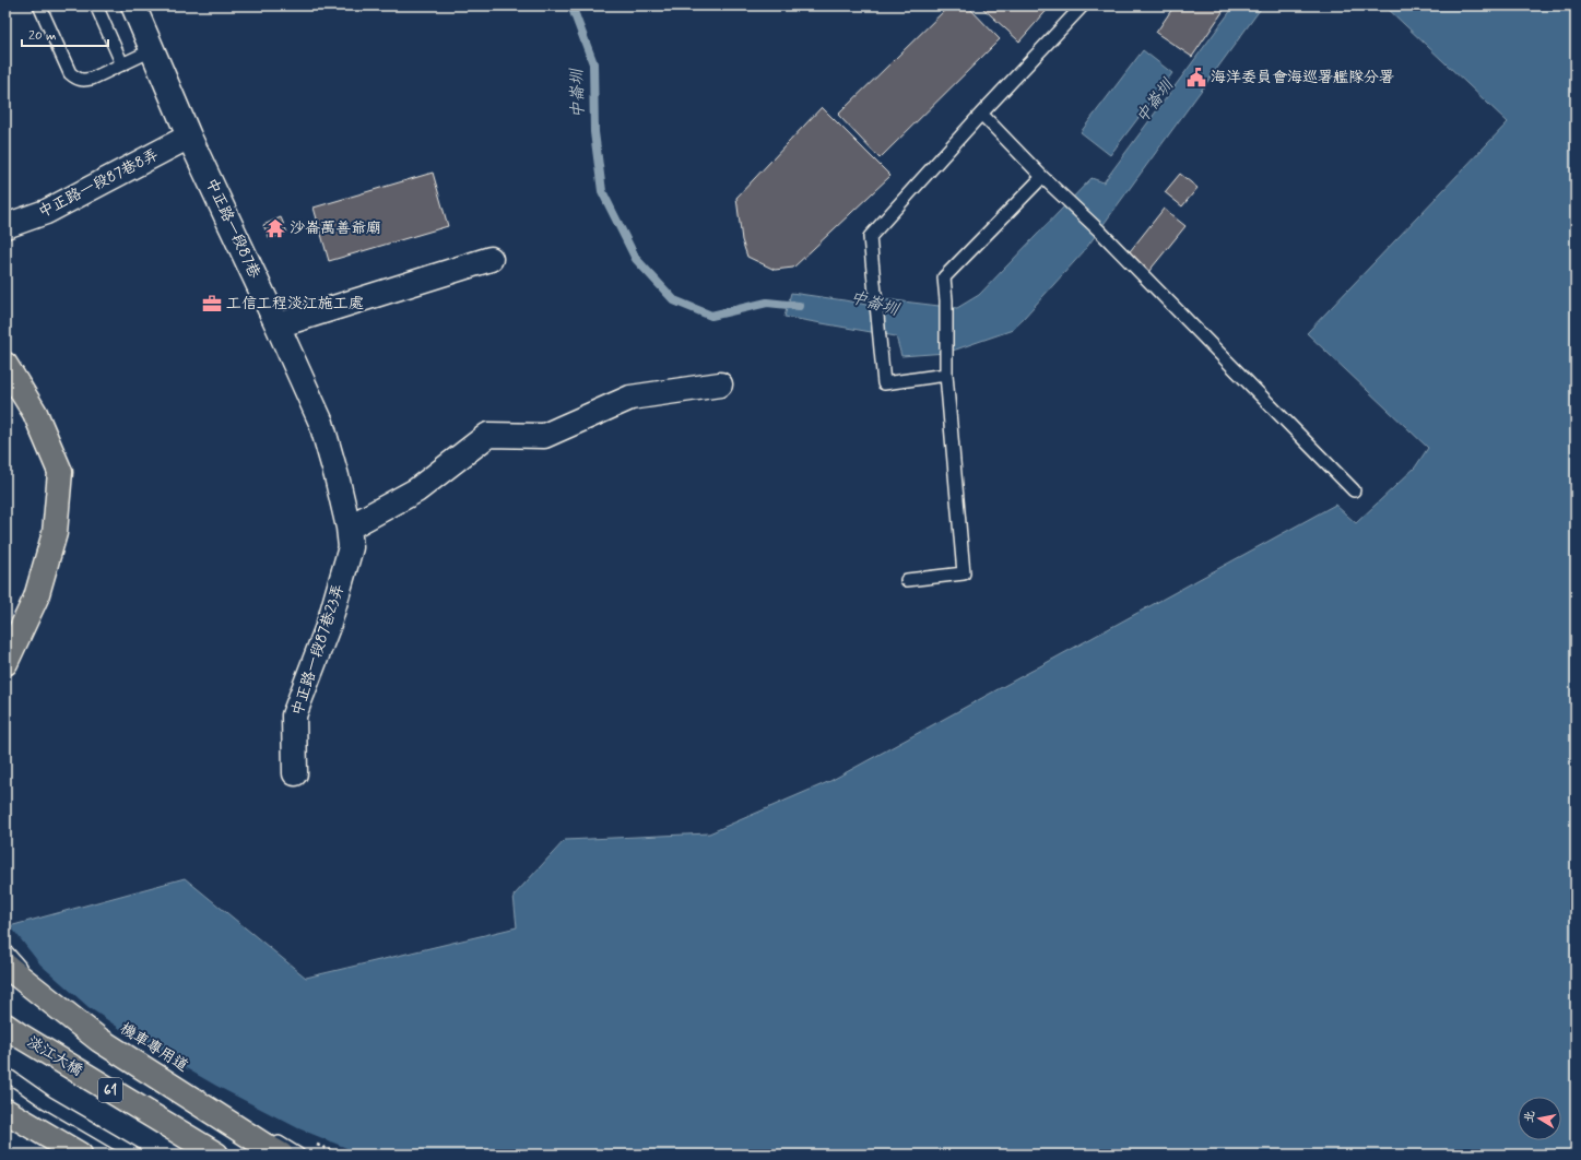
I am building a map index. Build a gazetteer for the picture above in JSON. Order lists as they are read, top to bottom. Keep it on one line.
{"streets":{"highway":["淡江大橋","61"],"street":["中正路一段87巷8弄","中正路一段87巷","中正路一段87巷23弄"],"lane":["機車專用道"]},"crossings":[["中正路一段87巷8弄","中正路一段87巷"],["中正路一段87巷","中正路一段87巷23弄"]],"water":["中崙圳"],"places":{"public building":["海洋委員會海巡署艦隊分署"],"temple":["沙崙萬善爺廟"],"office":["工信工程淡江施工處"]},"scale_bar":"20 m","north":"left"}
